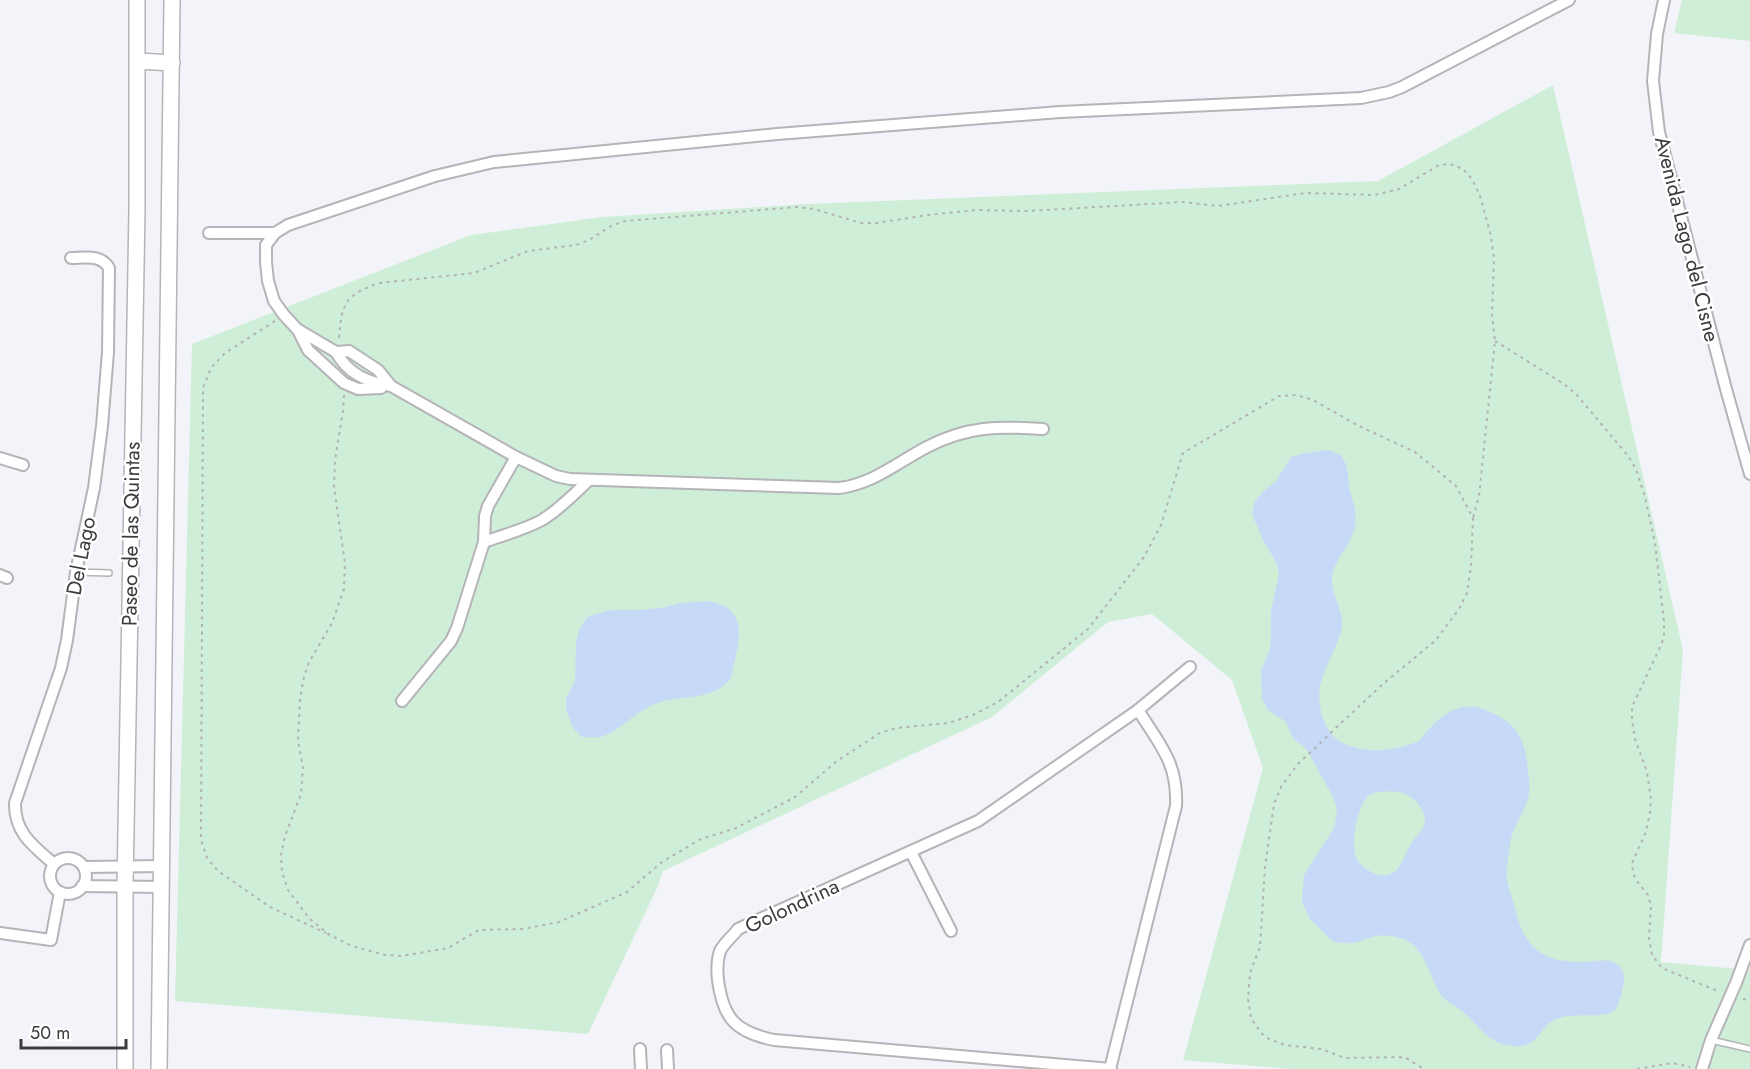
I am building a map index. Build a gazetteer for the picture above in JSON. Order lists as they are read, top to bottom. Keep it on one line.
{"streets":{"main road":["Paseo de las Quintas"],"street":["Avenida Lago del Cisne","Del Lago","Golondrina"]},"scale_bar":"50 m"}
